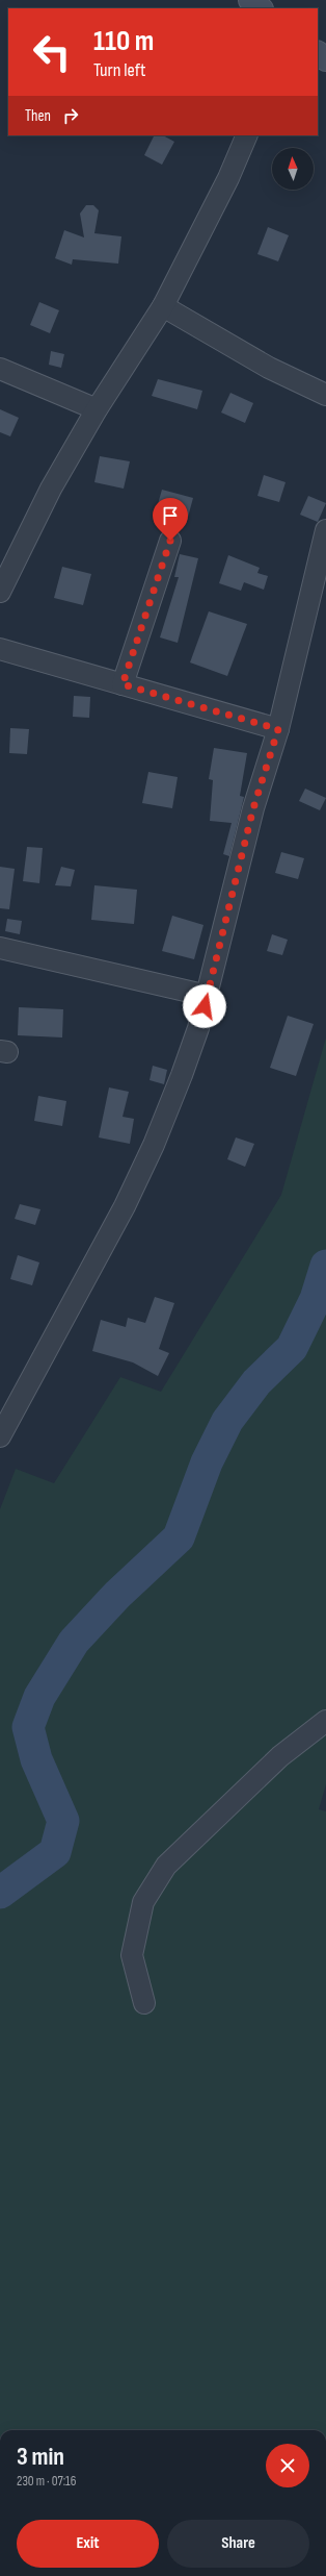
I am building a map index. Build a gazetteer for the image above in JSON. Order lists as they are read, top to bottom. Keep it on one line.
{"north":"top","page":{"turn":["110 m","Turn left"],"then":"Then","heading":["3 min","230 m · 07:16"],"buttons":["Exit","Share"]}}
